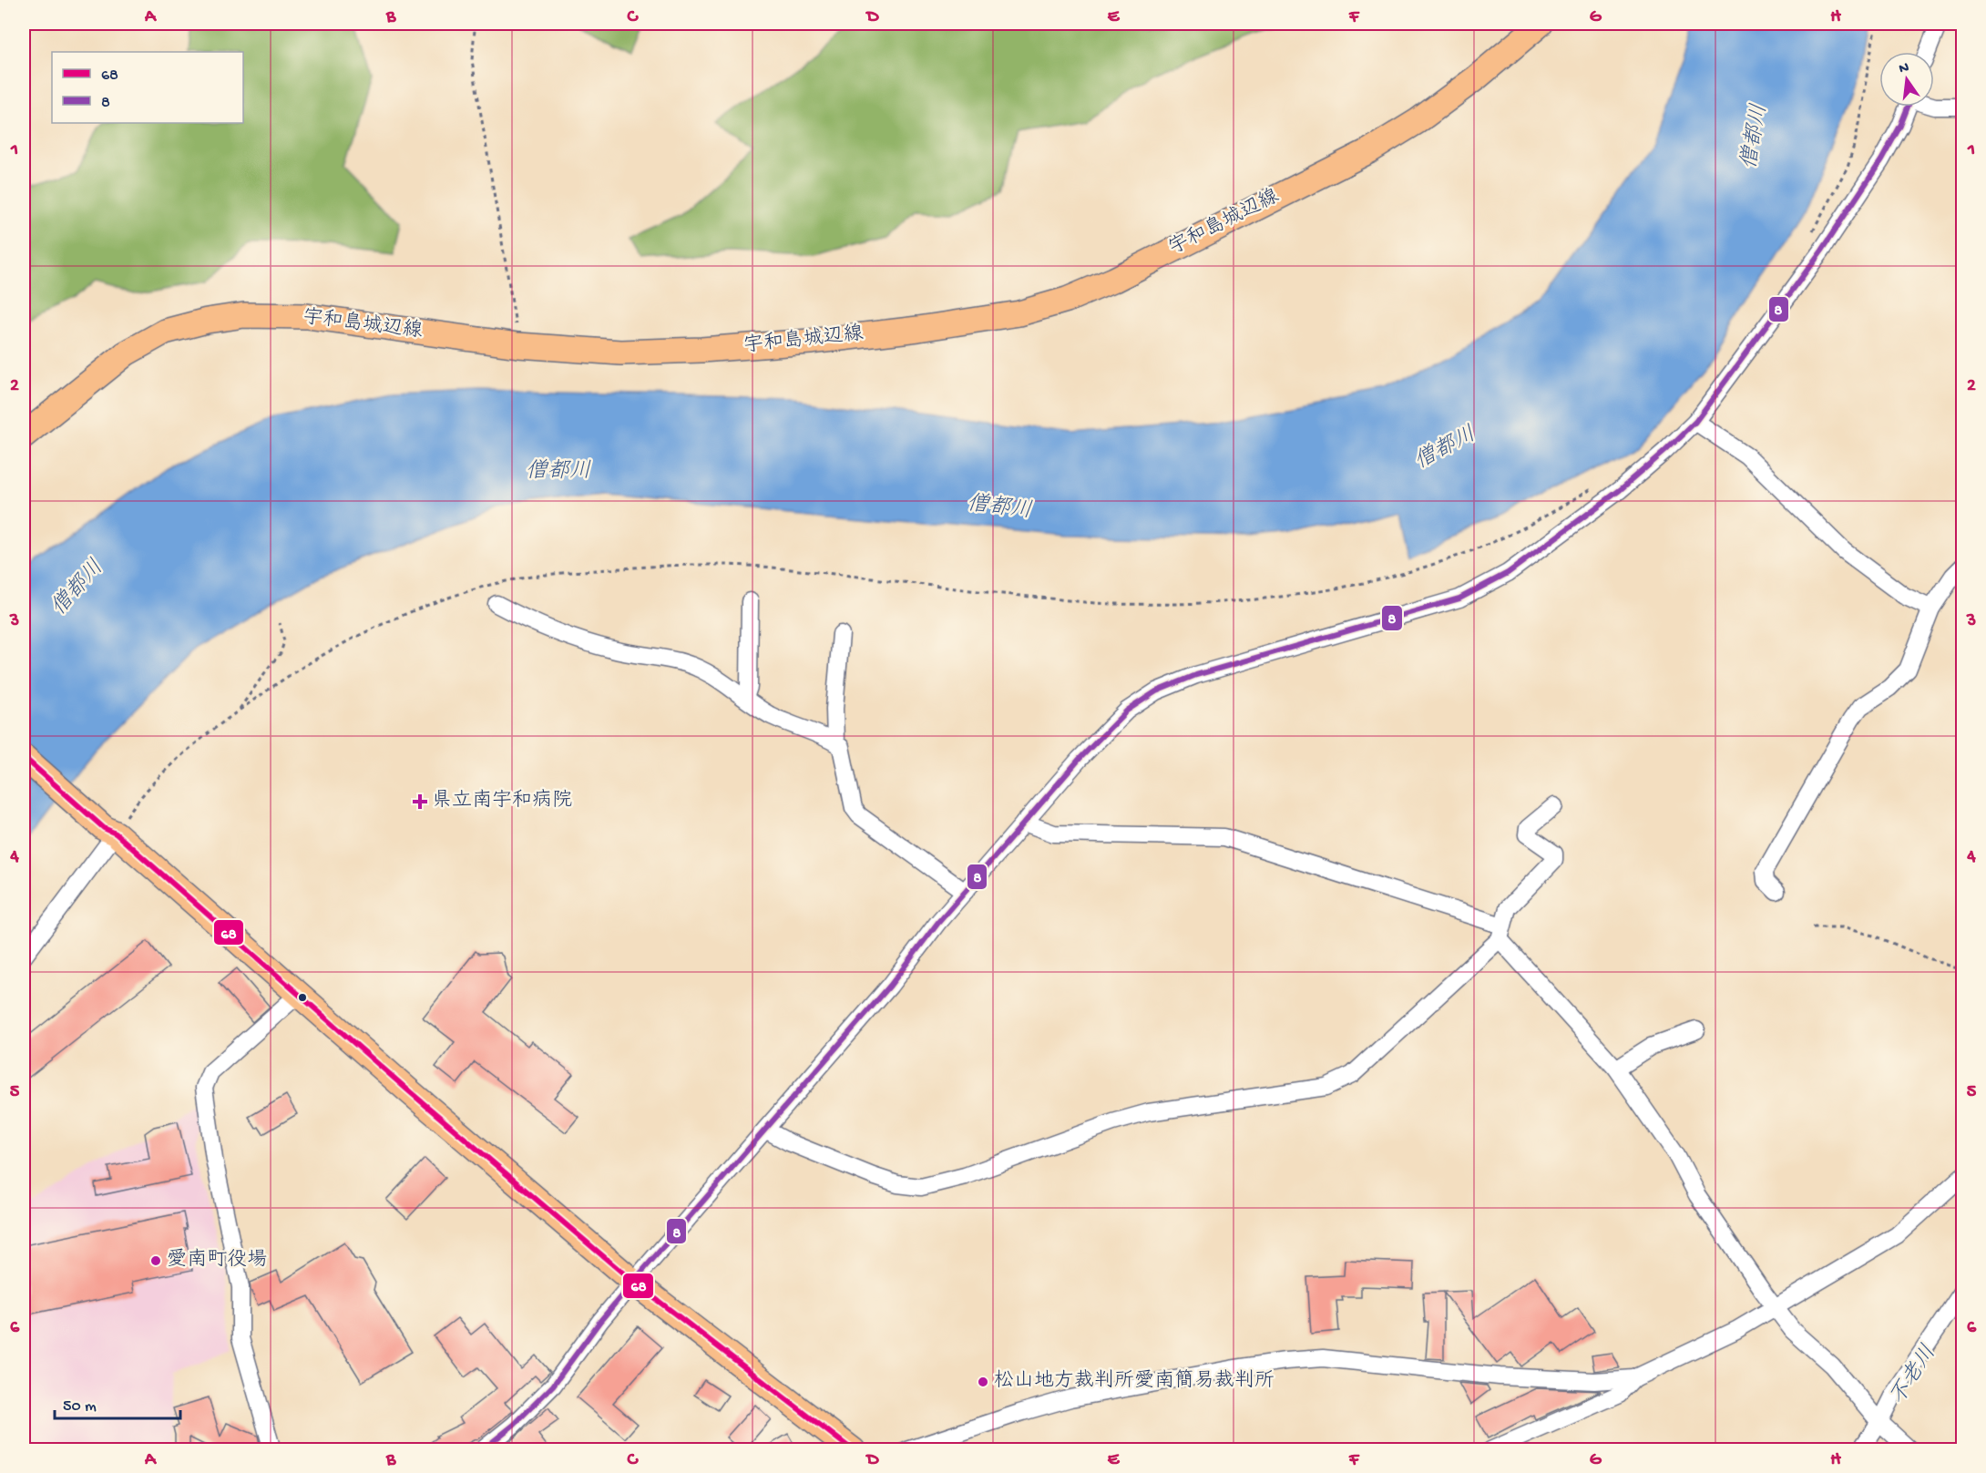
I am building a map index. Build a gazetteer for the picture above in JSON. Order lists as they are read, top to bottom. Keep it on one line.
{"streets":{"main road":["宇和島城辺線"]},"water":["僧都川","不老川"],"places":{"health":["県立南宇和病院"],"other":["愛南町役場","松山地方裁判所愛南簡易裁判所"]},"lines":["transit line 8","transit line 68"],"legend":["68","8"],"scale_bar":"50 m","north":"top","grid":{"columns":["A","B","C","D","E","F","G","H"],"rows":["1","2","3","4","5","6"]}}
